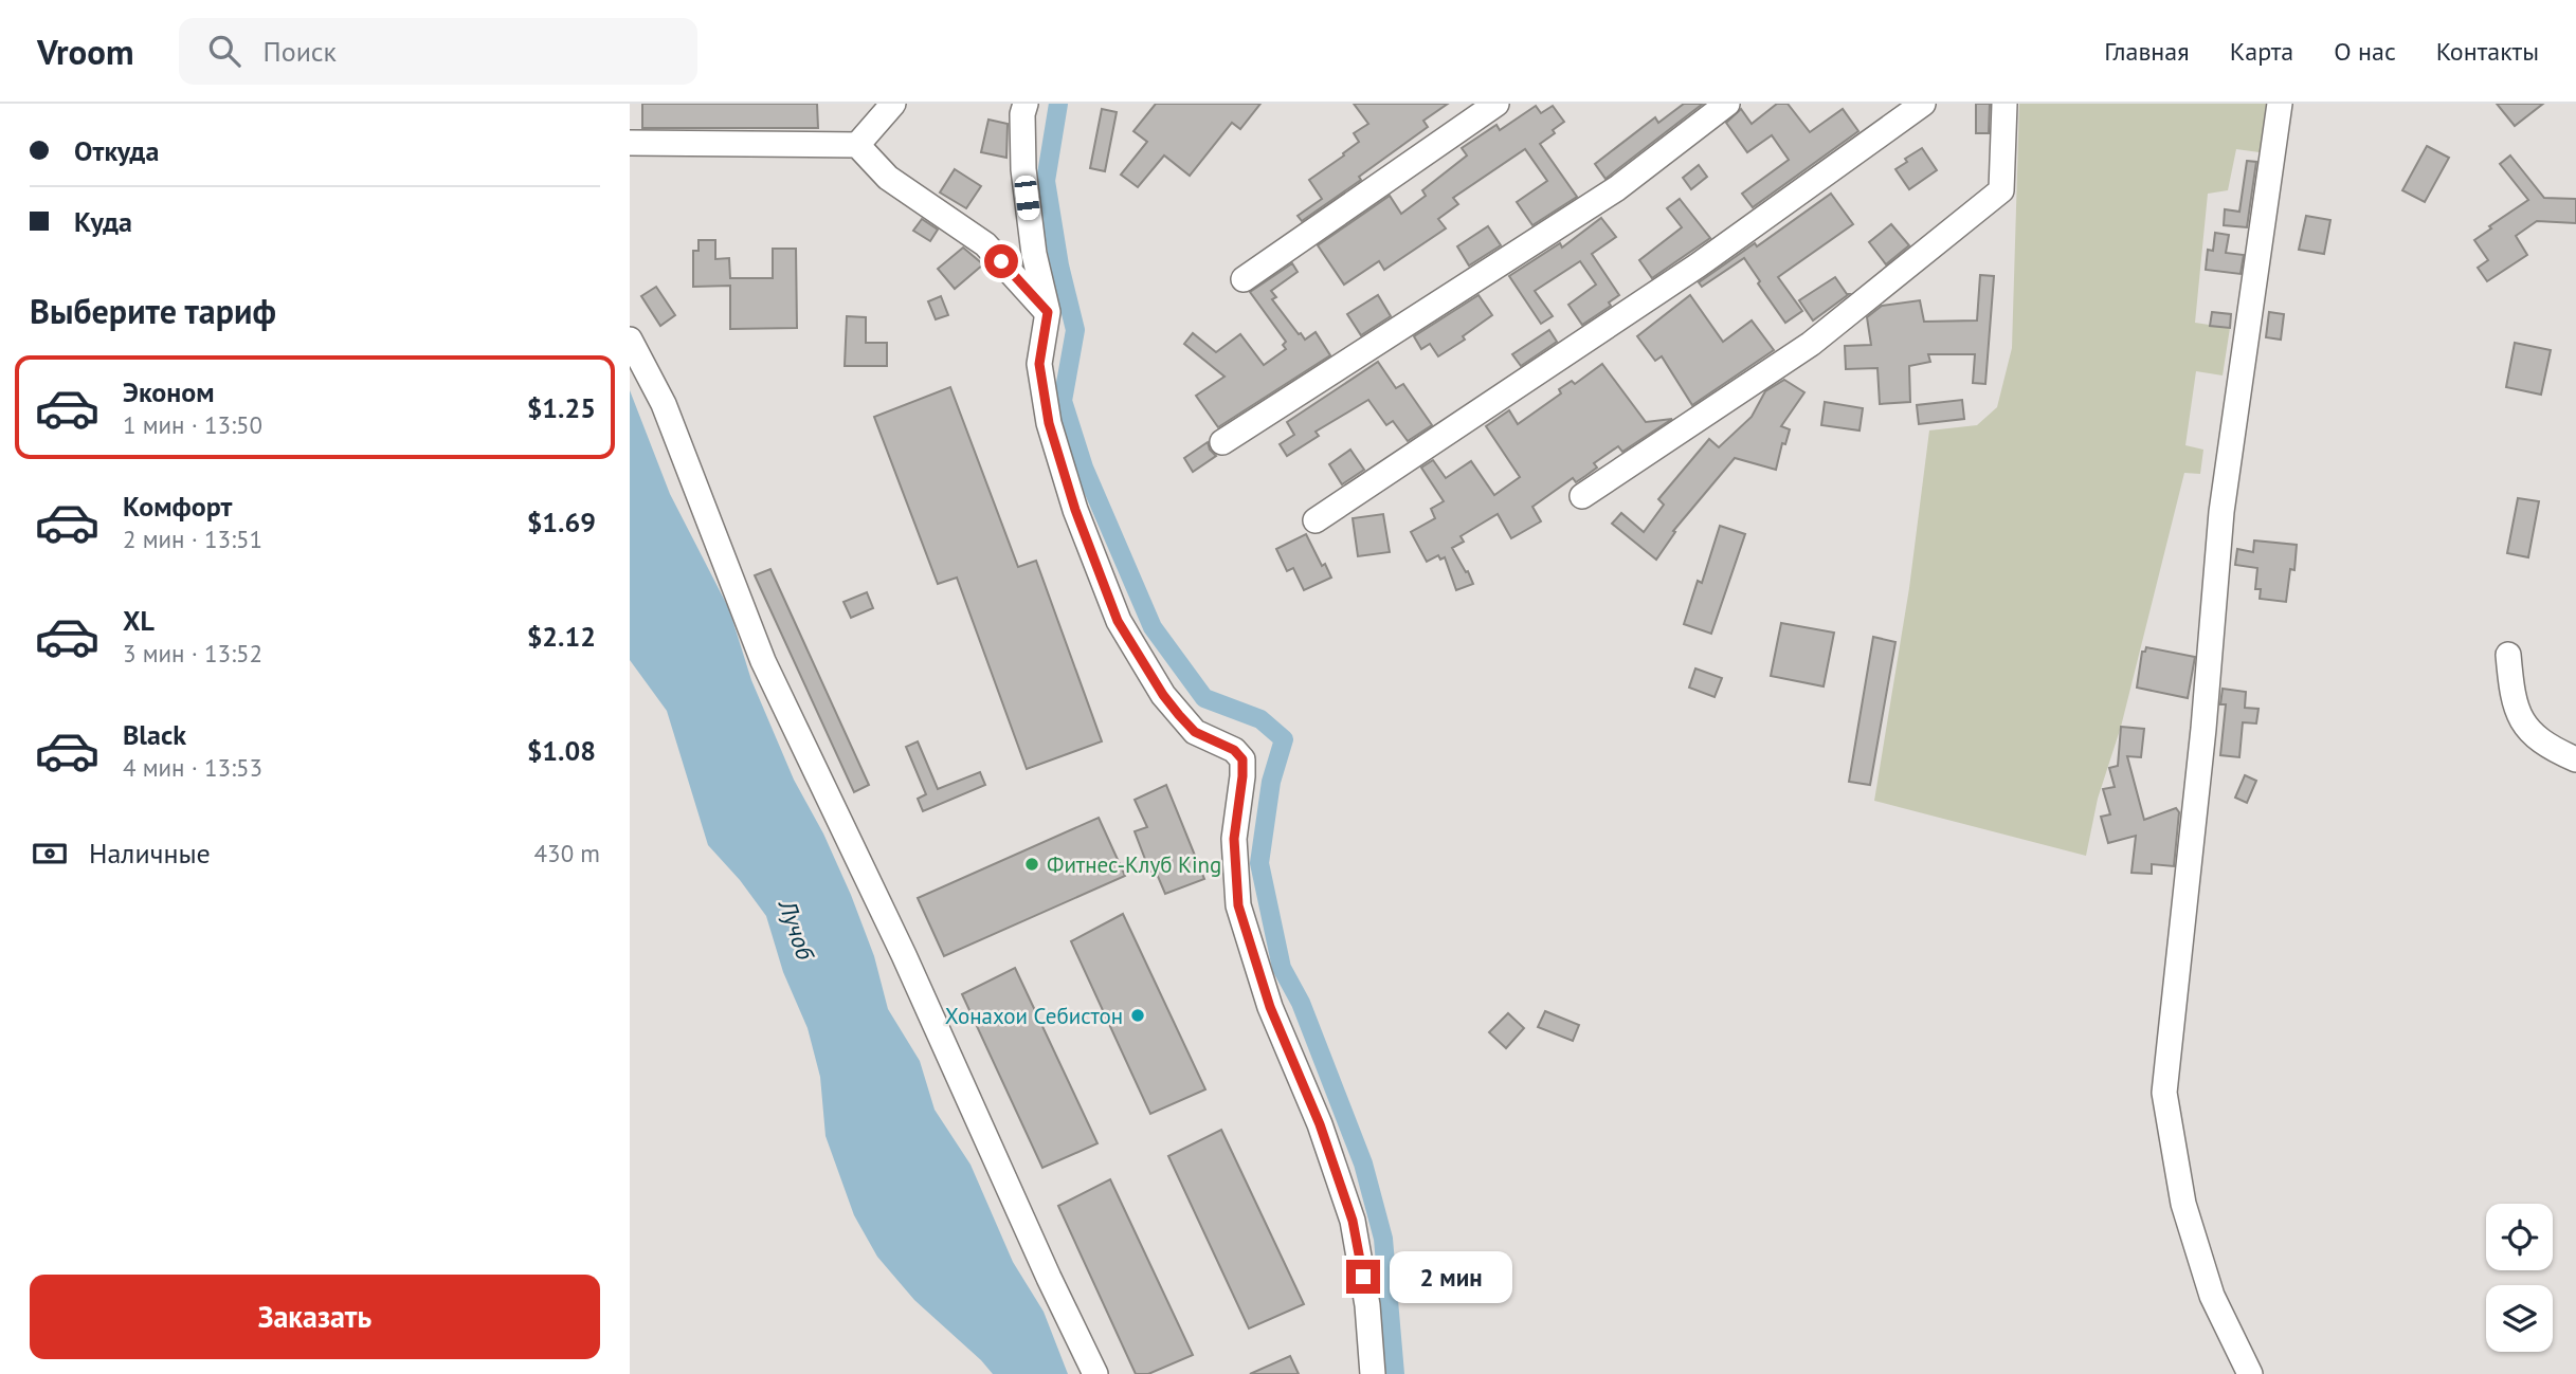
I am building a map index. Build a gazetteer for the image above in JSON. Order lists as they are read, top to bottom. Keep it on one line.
{"water":["Лучоб"],"places":["Фитнес-Клуб King","Хонахои Себистон"],"page":{"header":"Vroom","search":"Поиск","nav":["Главная","Карта","О нас","Контакты"],"banner":["Откуда","Куда"],"heading":"Выберите тариф","list":[{"name":"Эконом","note":"1 мин · 13:50","value":"$1.25"},{"name":"Комфорт","note":"2 мин · 13:51","value":"$1.69"},{"name":"XL","note":"3 мин · 13:52","value":"$2.12"},{"name":"Black","note":"4 мин · 13:53","value":"$1.08"}],"pay":["Наличные","430 m"],"bubble":"2 мин","buttons":"Заказать"}}
